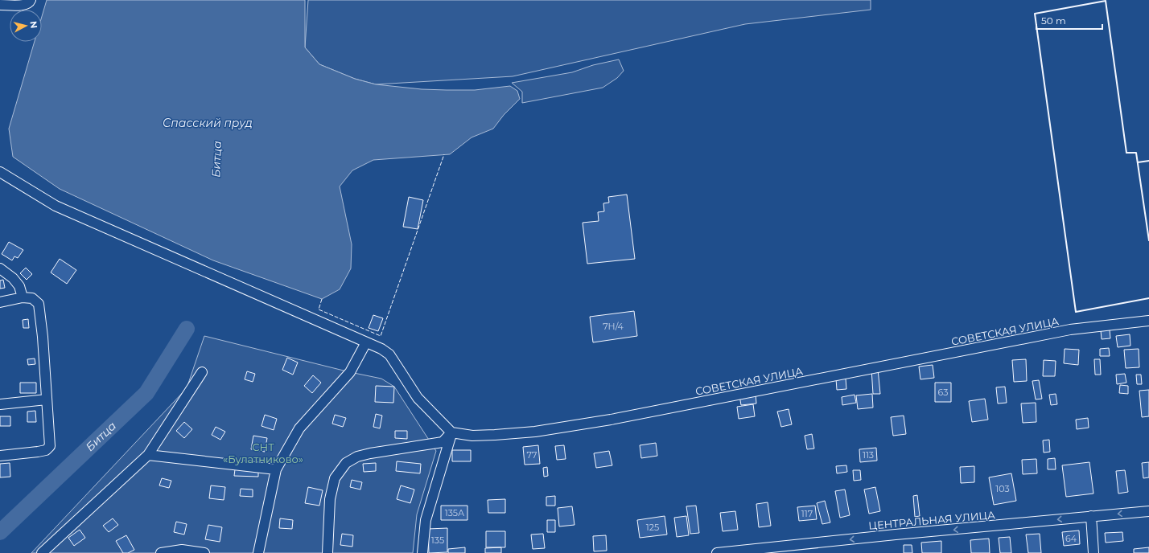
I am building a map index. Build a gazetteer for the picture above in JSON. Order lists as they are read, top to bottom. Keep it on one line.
{"streets":{"street":["СОВЕТСКАЯ УЛИЦА","ЦЕНТРАЛЬНАЯ УЛИЦА"]},"one_way":["ЦЕНТРАЛЬНАЯ УЛИЦА"],"water":["Спасский пруд","Битца"],"parks":["СНТ «Булатниково»"],"house_numbers":["7Н/4","63","77","113","103","135А","117","125","64","135"],"scale_bar":"50 m","north":"right"}
